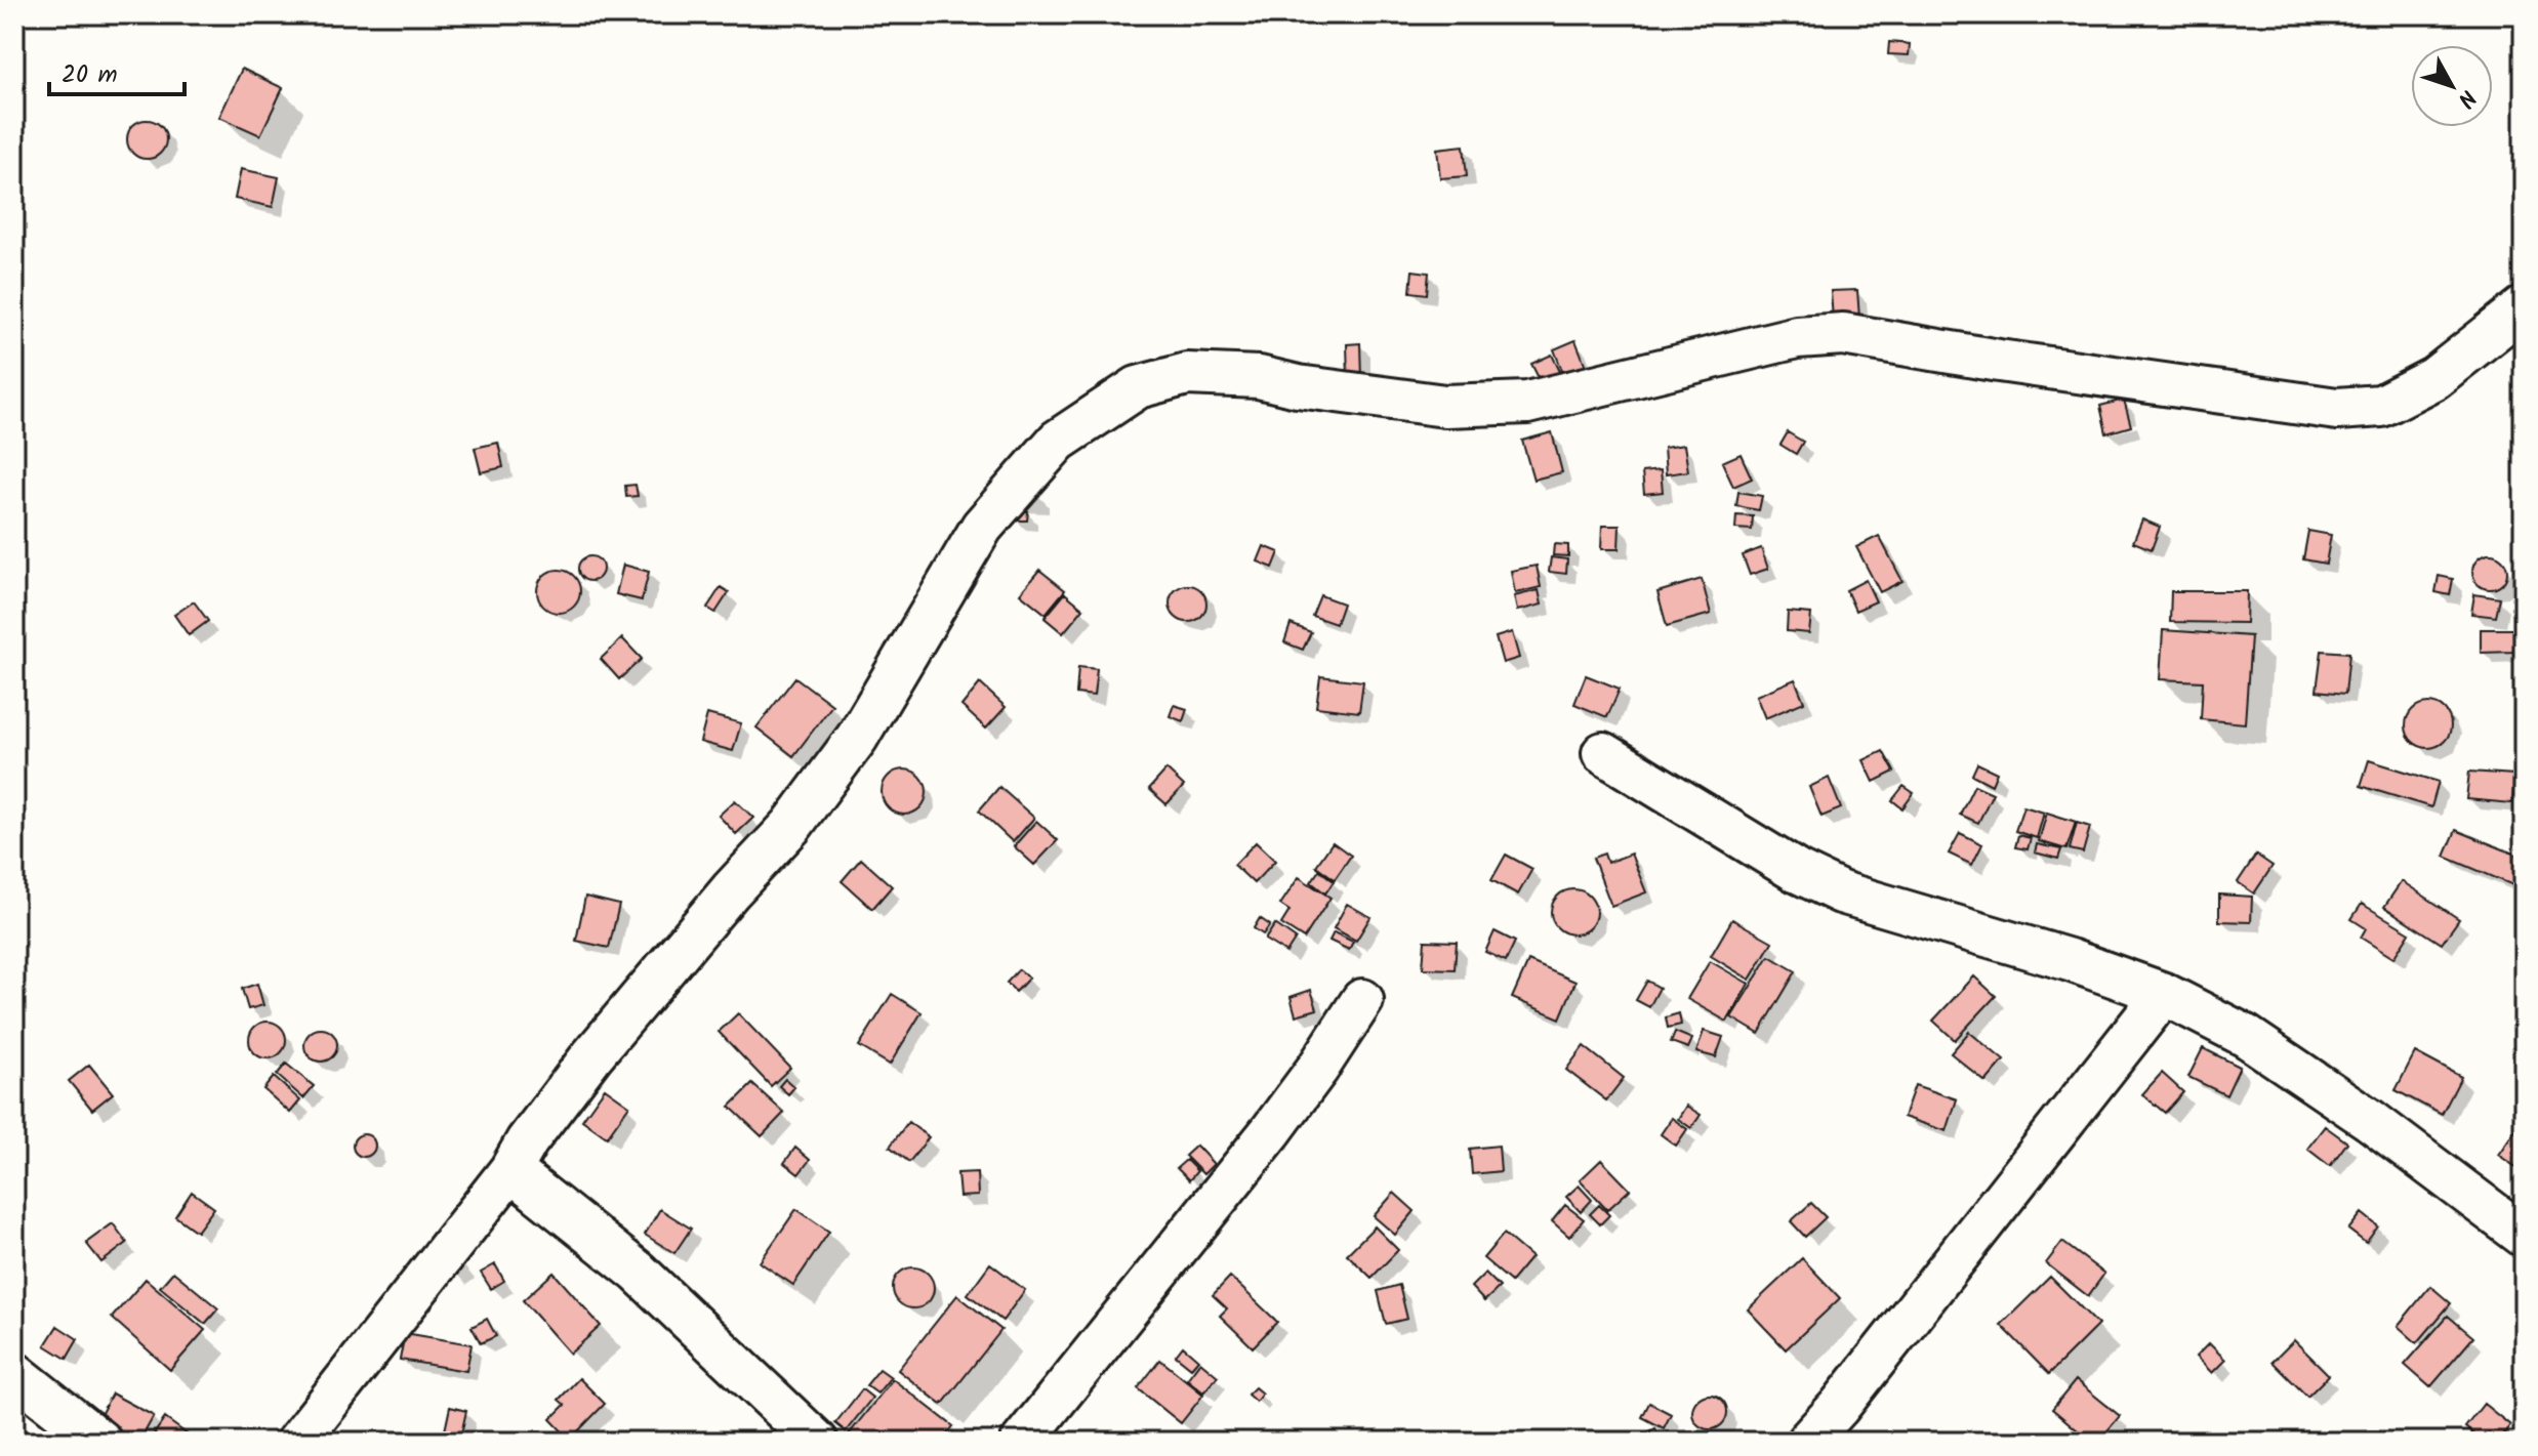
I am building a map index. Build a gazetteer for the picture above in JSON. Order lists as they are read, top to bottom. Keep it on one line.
{"scale_bar":"20 m","north":"bottom right"}
